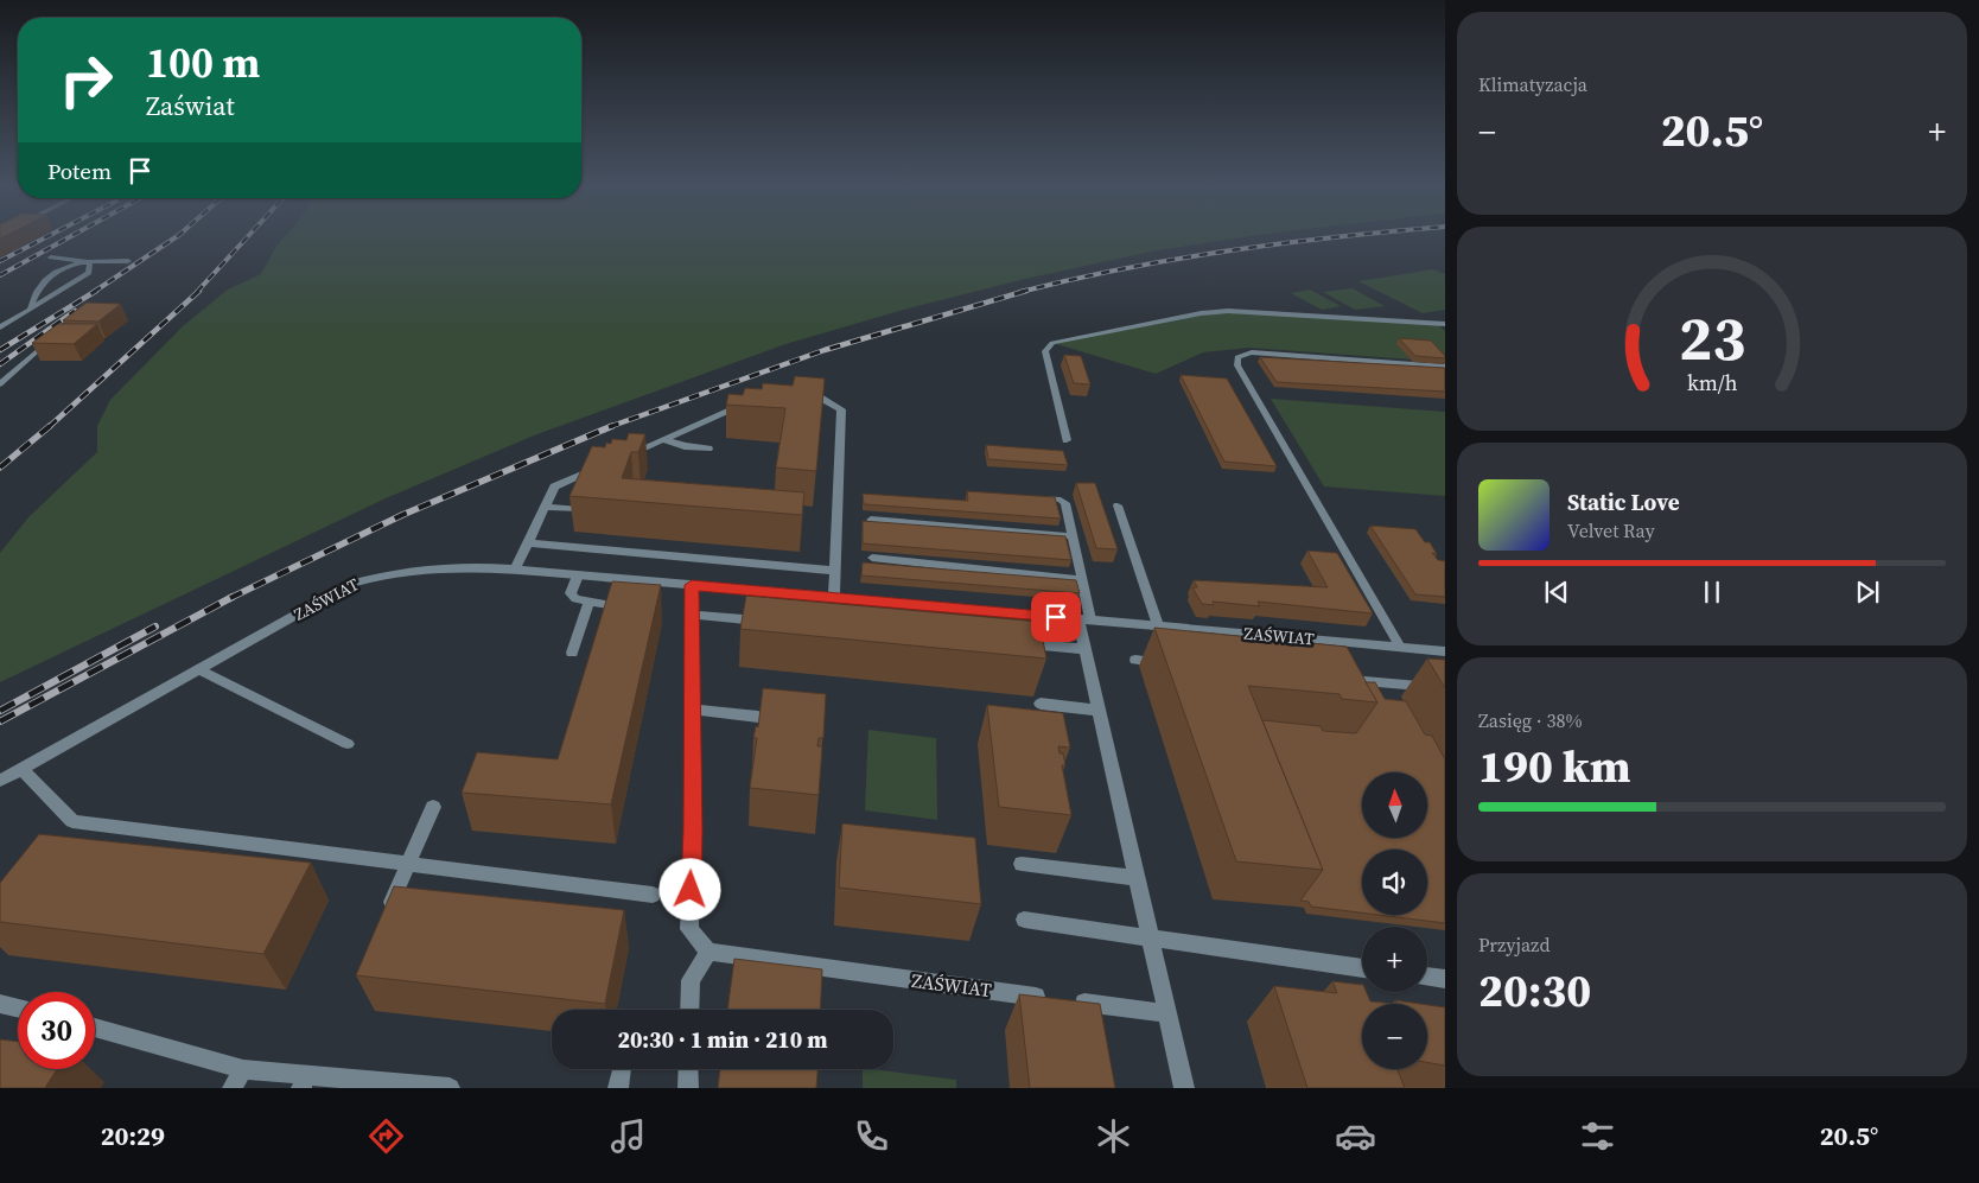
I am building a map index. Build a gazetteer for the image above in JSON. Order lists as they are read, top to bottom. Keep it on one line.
{"streets":{"street":["ZAŚWIAT"]},"north":"top","page":{"tile":["Klimatyzacja",["Zasięg · 38%","190 km"],["Przyjazd","20:30"]],"turn":["100 m","Zaświat"],"heat":["−","20.5°","+"],"then":"Potem","song":["Static Love","Velvet Ray"],"map_buttons":["+","−"],"limit":"30","trip":"20:30 · 1 min · 210 m","tabs":["20:29","20.5°"],"gauge":["23","km/h"]}}
